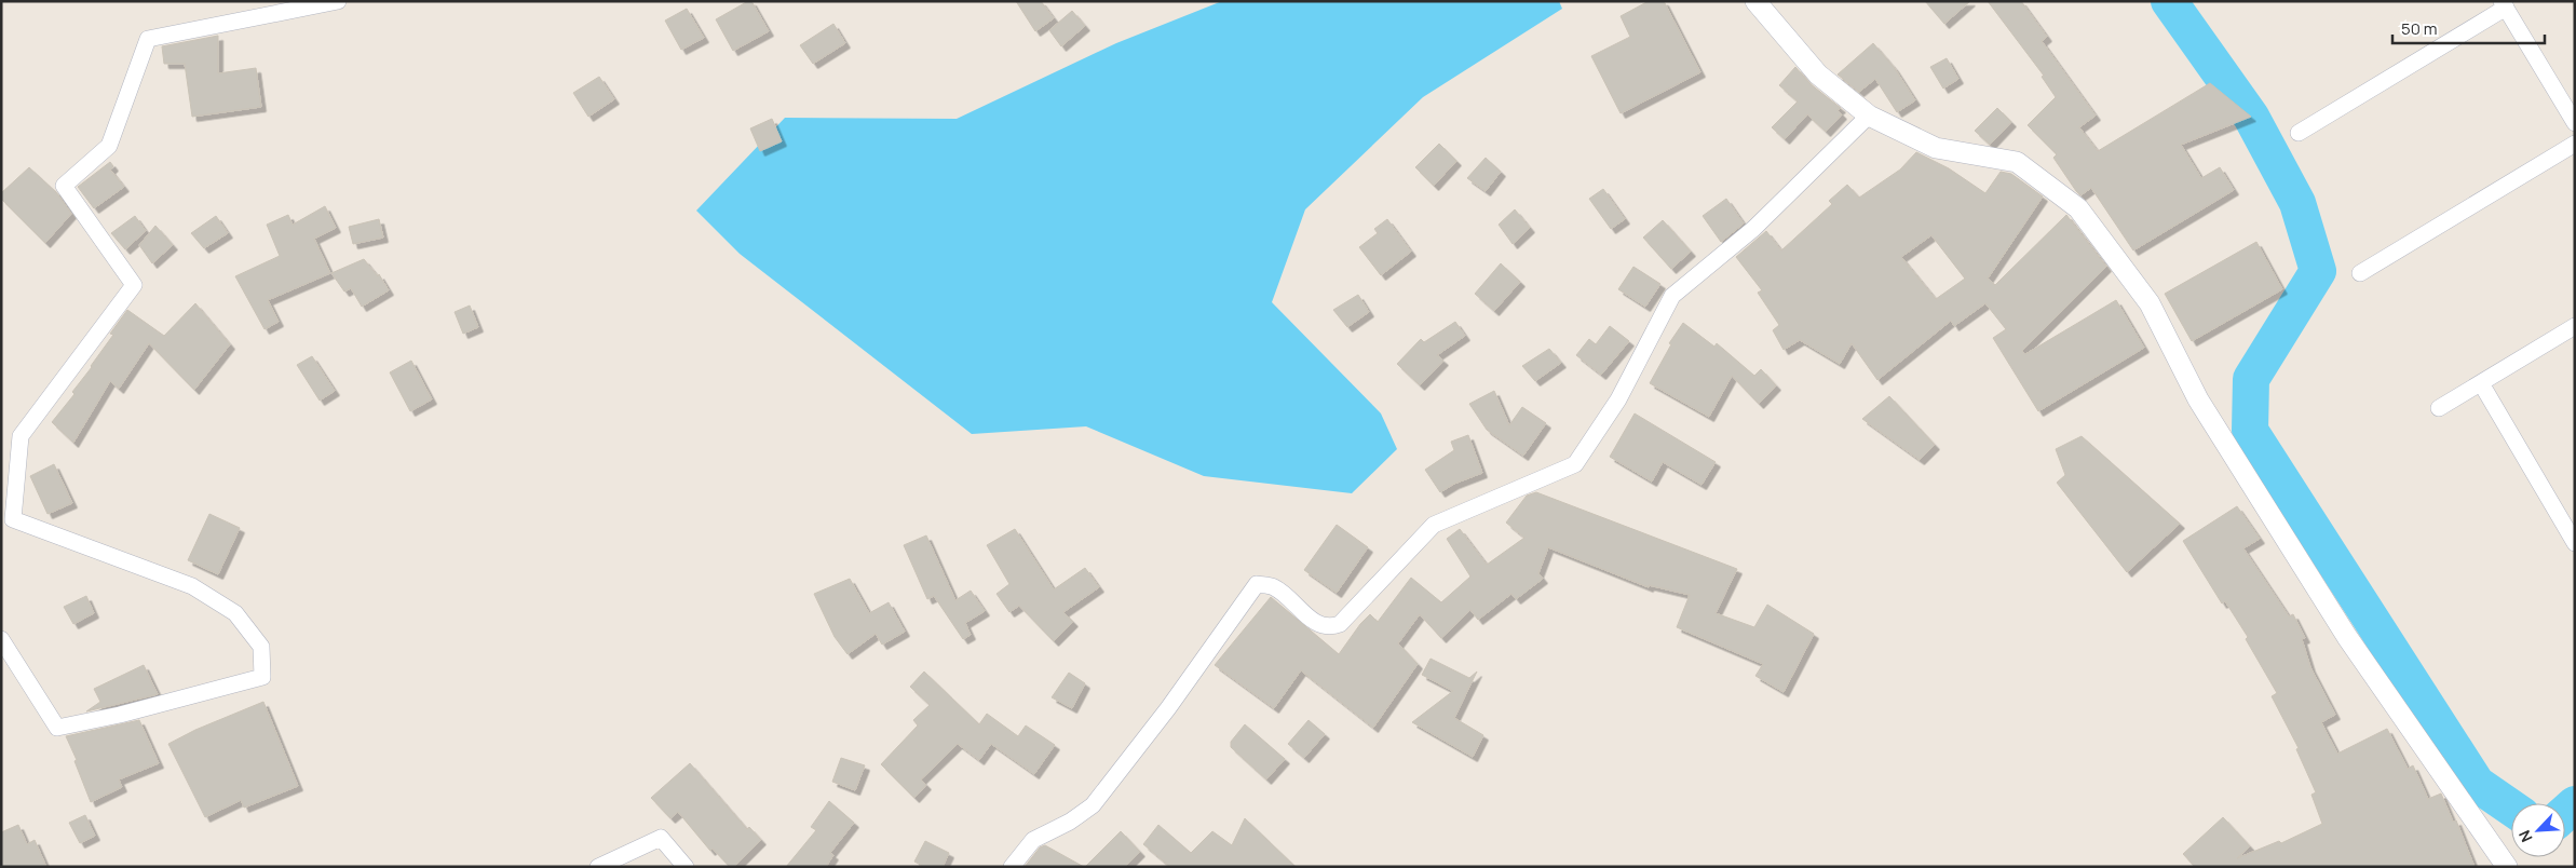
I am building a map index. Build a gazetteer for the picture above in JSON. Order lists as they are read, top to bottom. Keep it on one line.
{"scale_bar":"50 m","north":"bottom left"}
